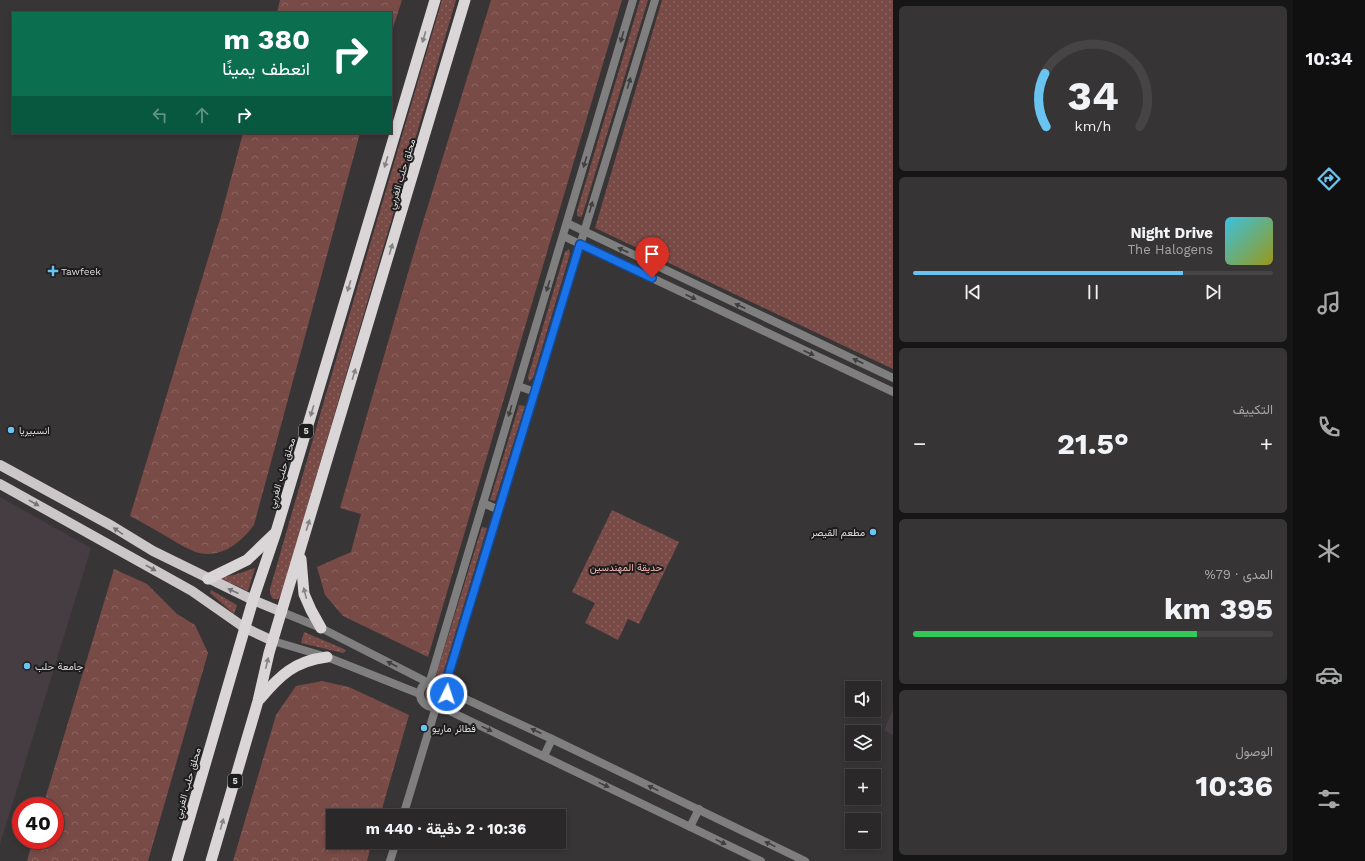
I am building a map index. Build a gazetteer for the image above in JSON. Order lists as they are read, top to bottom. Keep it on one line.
{"streets":{"highway":["محلق حلب الغربي","5"]},"parks":["حديقة المهندسين"],"places":{"health":["Tawfeek"],"other":["انسبيريا","مطعم القيصر","جامعة حلب","فطائر ماريو"]},"page":{"tabs":"10:34","turn":["380 m","انعطف يمينًا"],"song":["Night Drive","The Halogens"],"tile":["التكييف",["المدى · 79%","395 km"],["الوصول","10:36"]],"heat":["−","21.5°","+"],"map_buttons":["+","−"],"limit":"40","trip":"10:36 · 2 دقيقة · 440 m","gauge":["34","km/h"]}}
